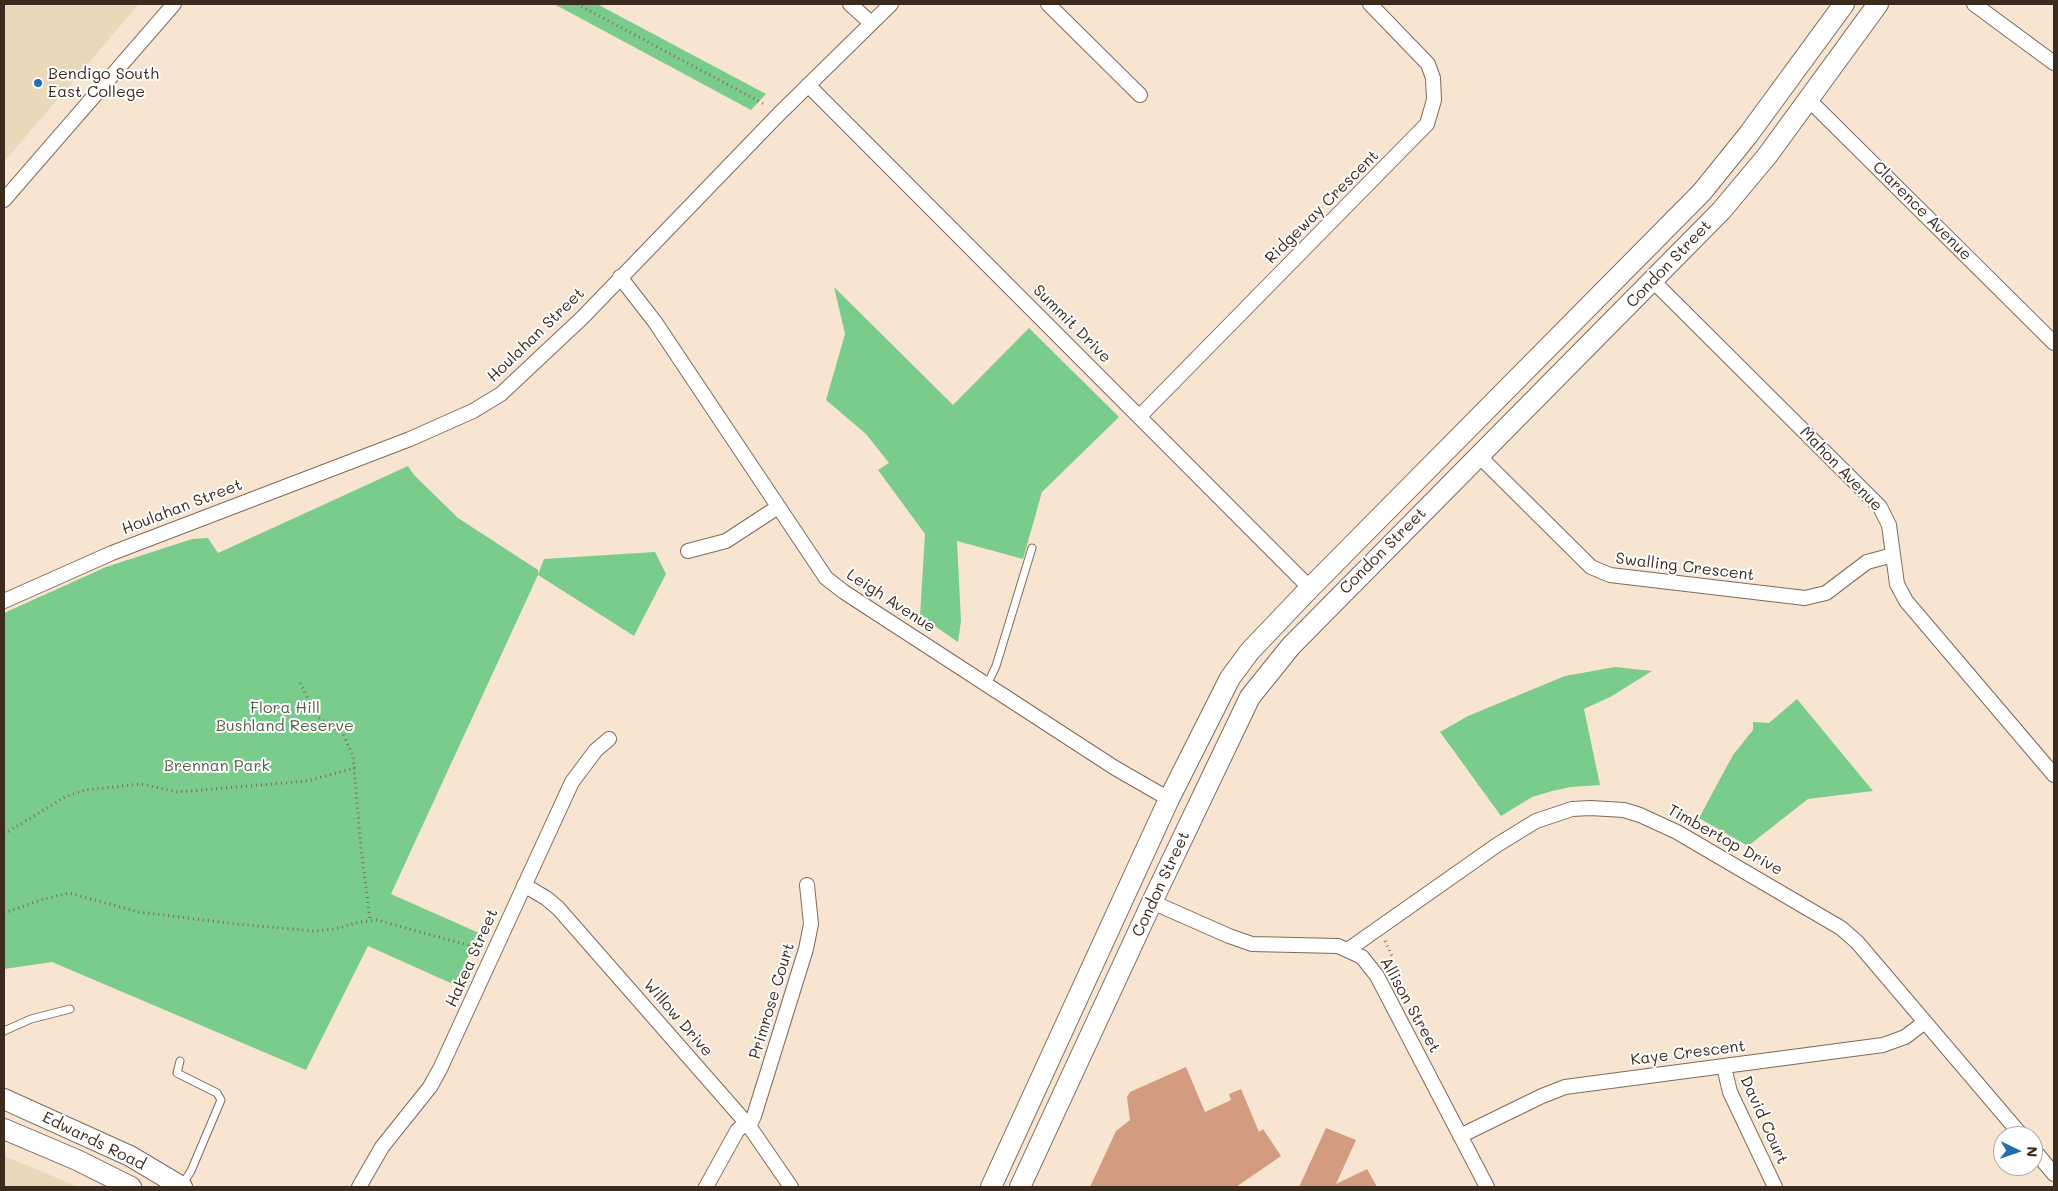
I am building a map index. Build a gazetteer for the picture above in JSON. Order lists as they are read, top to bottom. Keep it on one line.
{"streets":{"main road":["Clarence Avenue","Condon Street","Mahon Avenue","Edwards Road"],"street":["Ridgeway Crescent","Summit Drive","Houlahan Street","Swalling Crescent","Leigh Avenue","Timbertop Drive","Hakea Street","Primrose Court","Allison Street","Willow Drive","Kaye Crescent","David Court"]},"crossings":[["Ridgeway Crescent","Summit Drive"],["Clarence Avenue","Condon Street"],["Condon Street","Summit Drive"],["Condon Street","Mahon Avenue"],["Condon Street","Swalling Crescent"],["Condon Street","Leigh Avenue"],["Condon Street","Allison Street"],["Summit Drive","Houlahan Street"],["Houlahan Street","Leigh Avenue"],["Mahon Avenue","Swalling Crescent"],["Timbertop Drive","Allison Street"],["Timbertop Drive","Kaye Crescent"],["Hakea Street","Willow Drive"],["Primrose Court","Willow Drive"],["Allison Street","Kaye Crescent"],["Kaye Crescent","David Court"]],"parks":["Flora Hill Bushland Reserve","Brennan Park"],"places":["Bendigo South East College"],"north":"right"}
